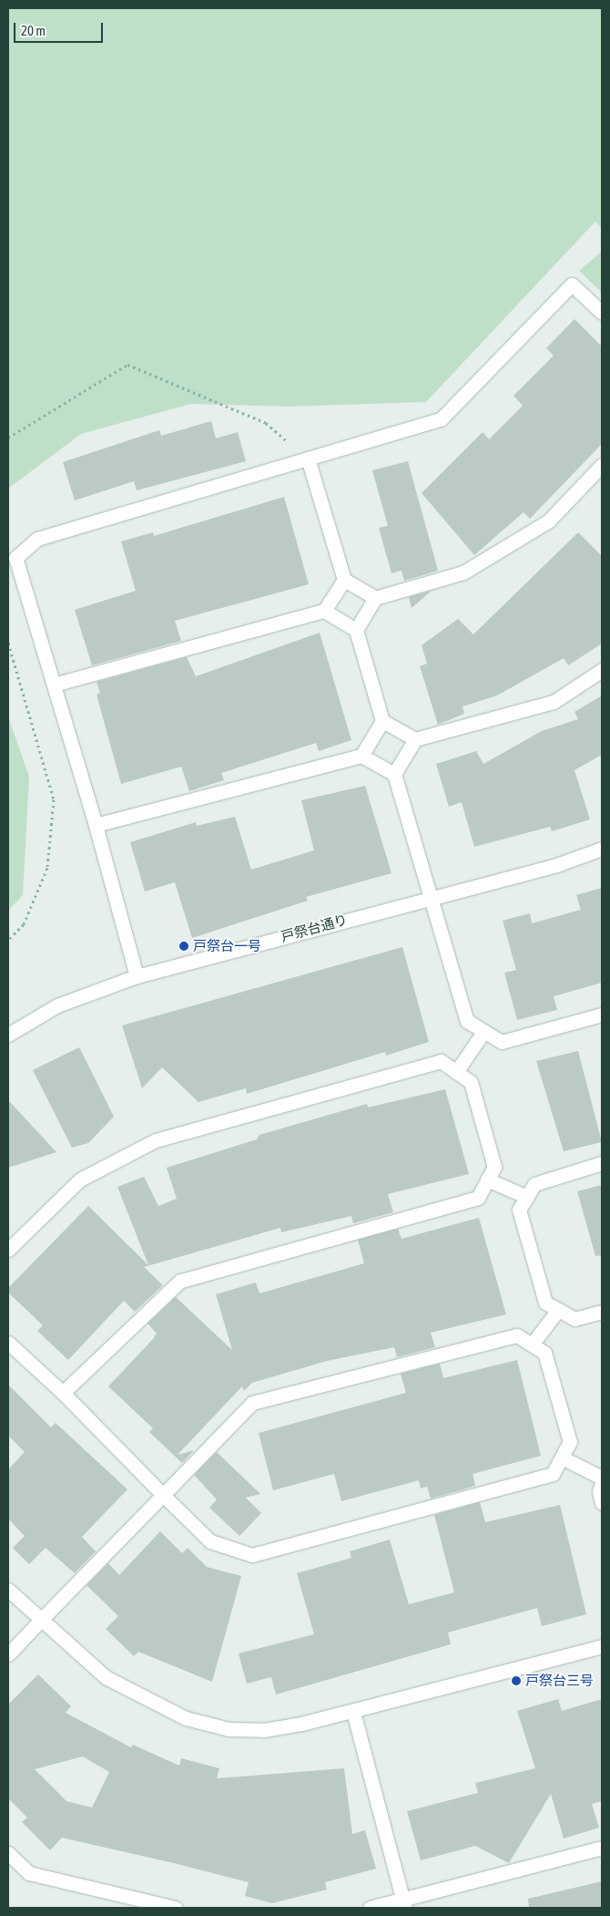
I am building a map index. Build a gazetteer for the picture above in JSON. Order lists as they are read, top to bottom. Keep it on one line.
{"streets":{"street":["戸祭台通り"]},"places":["戸祭台一号","戸祭台三号"],"scale_bar":"20 m"}
